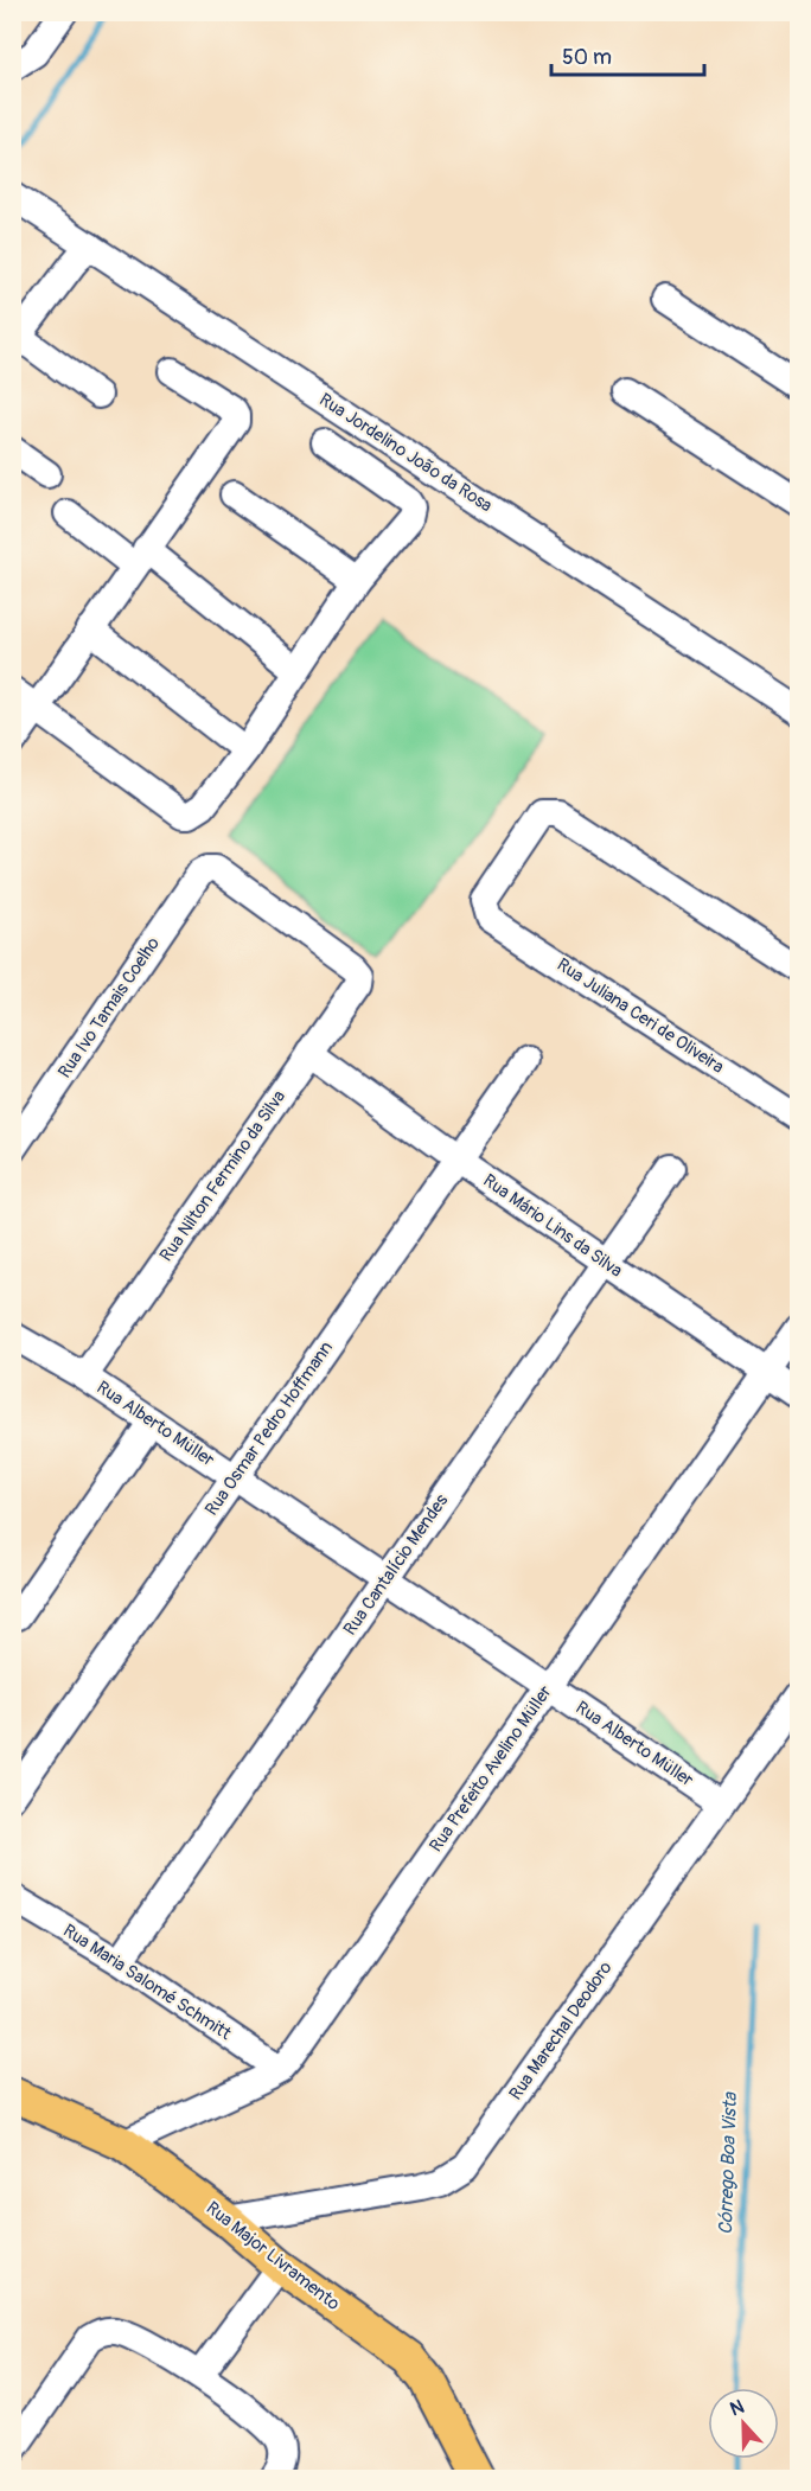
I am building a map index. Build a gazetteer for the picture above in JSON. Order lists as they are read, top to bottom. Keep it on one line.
{"streets":{"main road":["Rua Major Livramento"],"street":["Rua Jordelino João da Rosa","Rua Ivo Tamais Coelho","Rua Juliana Ceri de Oliveira","Rua Nilton Fermino da Silva","Rua Mário Lins da Silva","Rua Alberto Müller","Rua Osmar Pedro Hoffmann","Rua Cantalício Mendes","Rua Prefeito Avelino Müller","Rua Maria Salomé Schmitt","Rua Marechal Deodoro"]},"crossings":[["Rua Ivo Tamais Coelho","Rua Nilton Fermino da Silva"],["Rua Nilton Fermino da Silva","Rua Mário Lins da Silva"],["Rua Nilton Fermino da Silva","Rua Alberto Müller"],["Rua Mário Lins da Silva","Rua Osmar Pedro Hoffmann"],["Rua Mário Lins da Silva","Rua Cantalício Mendes"],["Rua Mário Lins da Silva","Rua Prefeito Avelino Müller"],["Rua Alberto Müller","Rua Osmar Pedro Hoffmann"],["Rua Alberto Müller","Rua Cantalício Mendes"],["Rua Alberto Müller","Rua Prefeito Avelino Müller"],["Rua Alberto Müller","Rua Marechal Deodoro"],["Rua Cantalício Mendes","Rua Maria Salomé Schmitt"],["Rua Prefeito Avelino Müller","Rua Maria Salomé Schmitt"],["Rua Prefeito Avelino Müller","Rua Major Livramento"],["Rua Marechal Deodoro","Rua Major Livramento"]],"water":["Córrego Boa Vista"],"scale_bar":"50 m","north":"top"}
